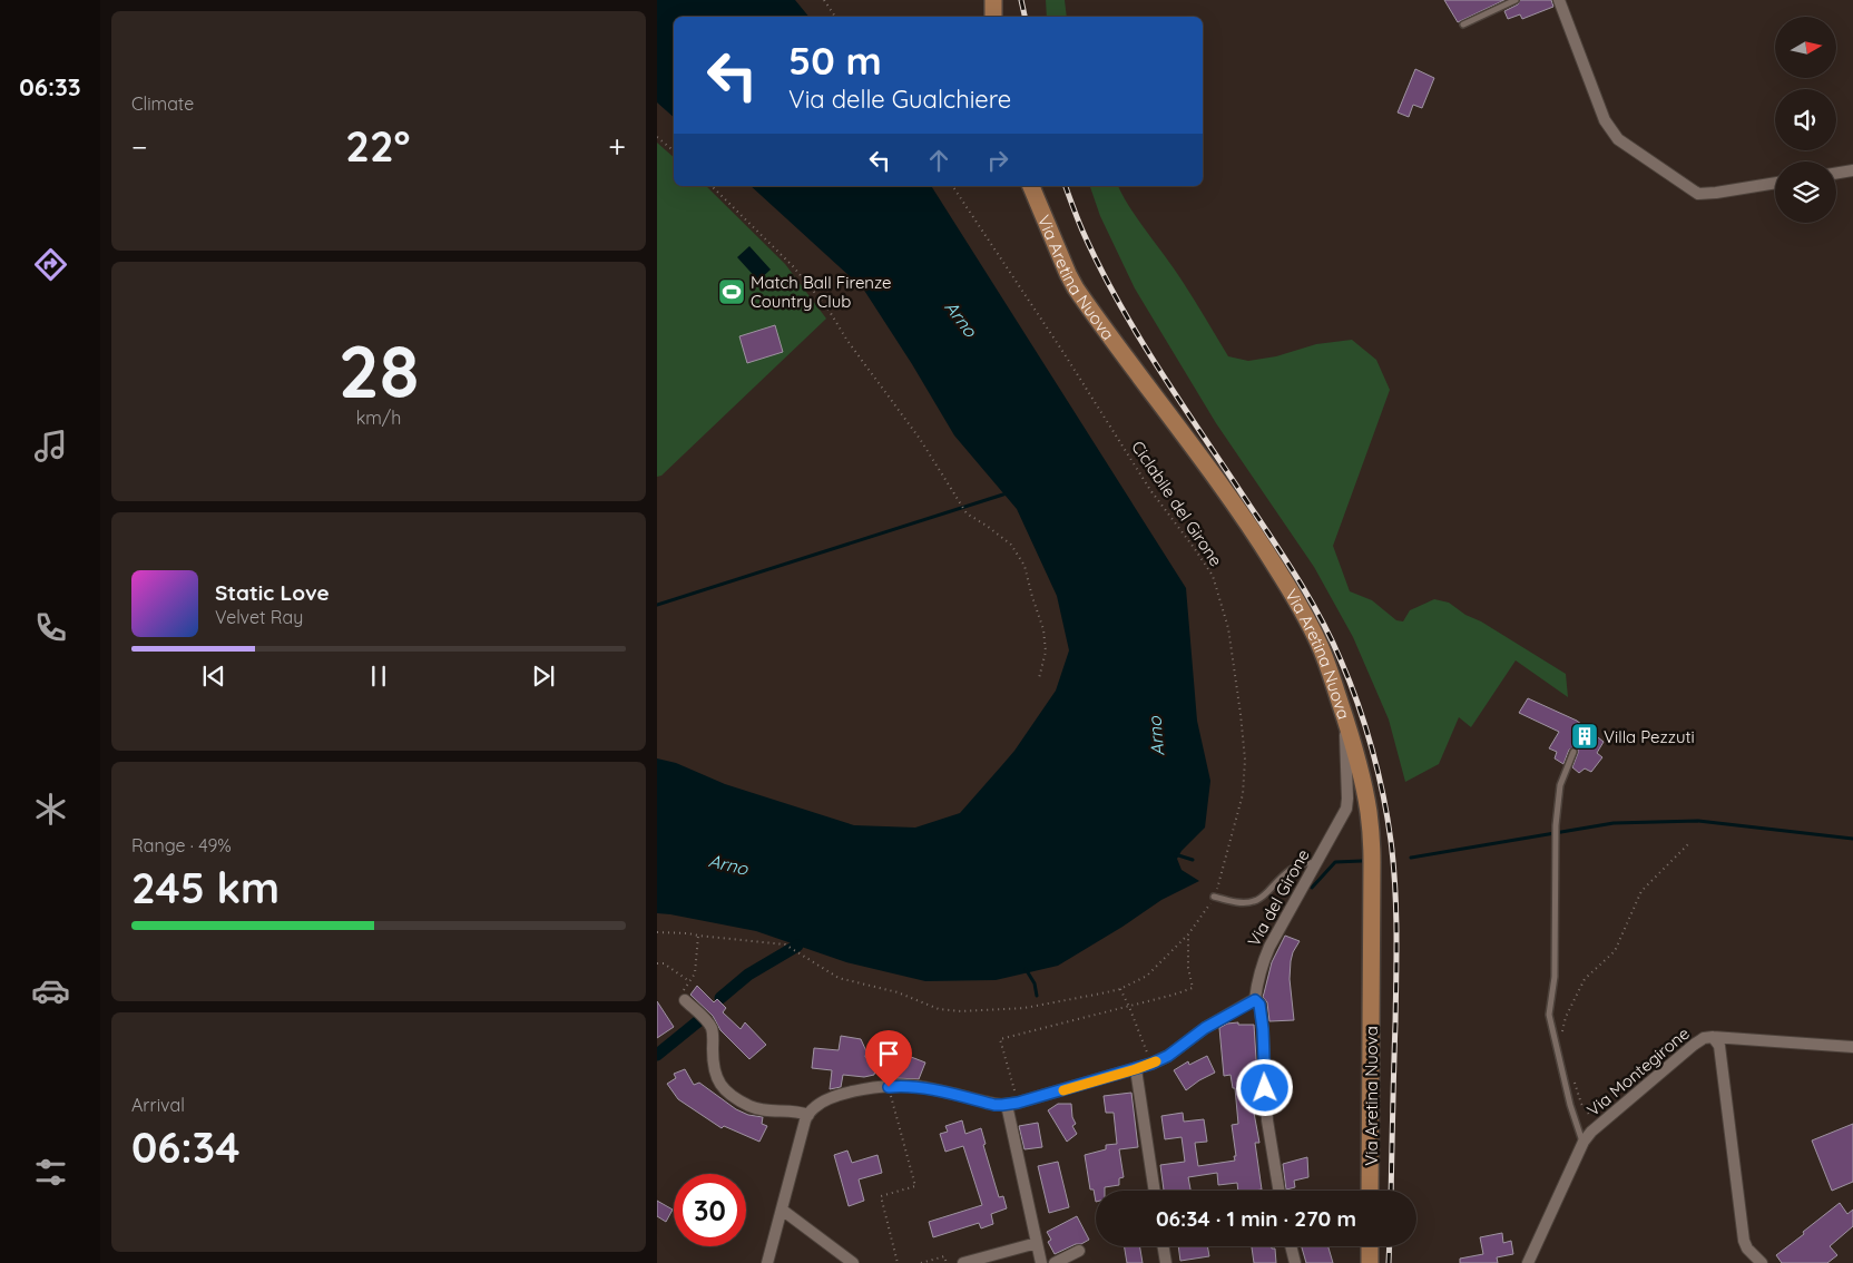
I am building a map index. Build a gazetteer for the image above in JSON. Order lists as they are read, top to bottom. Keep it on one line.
{"streets":{"main road":["Via Aretina Nuova"],"street":["Via del Girone","Via Montegirone"],"path":["Ciclabile del Girone"]},"crossings":[["Via Aretina Nuova","Via del Girone"]],"water":["Arno"],"places":{"sports":["Match Ball Firenze Country Club"],"building":["Villa Pezzuti"]},"north":"right","page":{"tabs":"06:33","tile":["Climate",["28","km/h"],["Range · 49%","245 km"],["Arrival","06:34"]],"turn":["50 m","Via delle Gualchiere"],"heat":["−","22°","+"],"song":["Static Love","Velvet Ray"],"limit":"30","trip":"06:34 · 1 min · 270 m"}}
